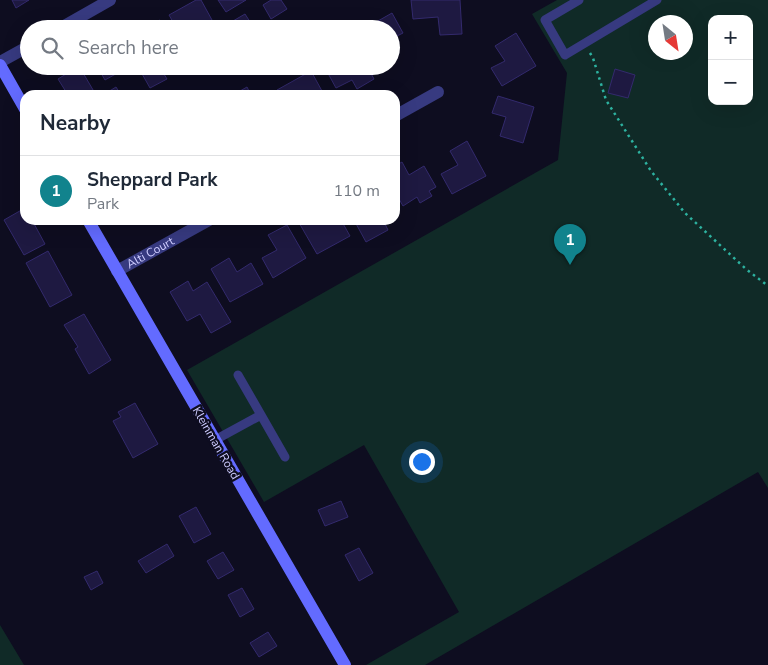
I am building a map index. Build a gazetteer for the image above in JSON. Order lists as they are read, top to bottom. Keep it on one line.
{"streets":{"street":["Alti Court","Kleinman Road"]},"crossings":[["Alti Court","Kleinman Road"]],"north":"bottom right","page":{"map_buttons":["+","−"],"search":"Search here","heading":"Nearby","list":[{"mark":"1","name":"Sheppard Park","note":"Park","value":"110 m"}],"pins":"1"}}
